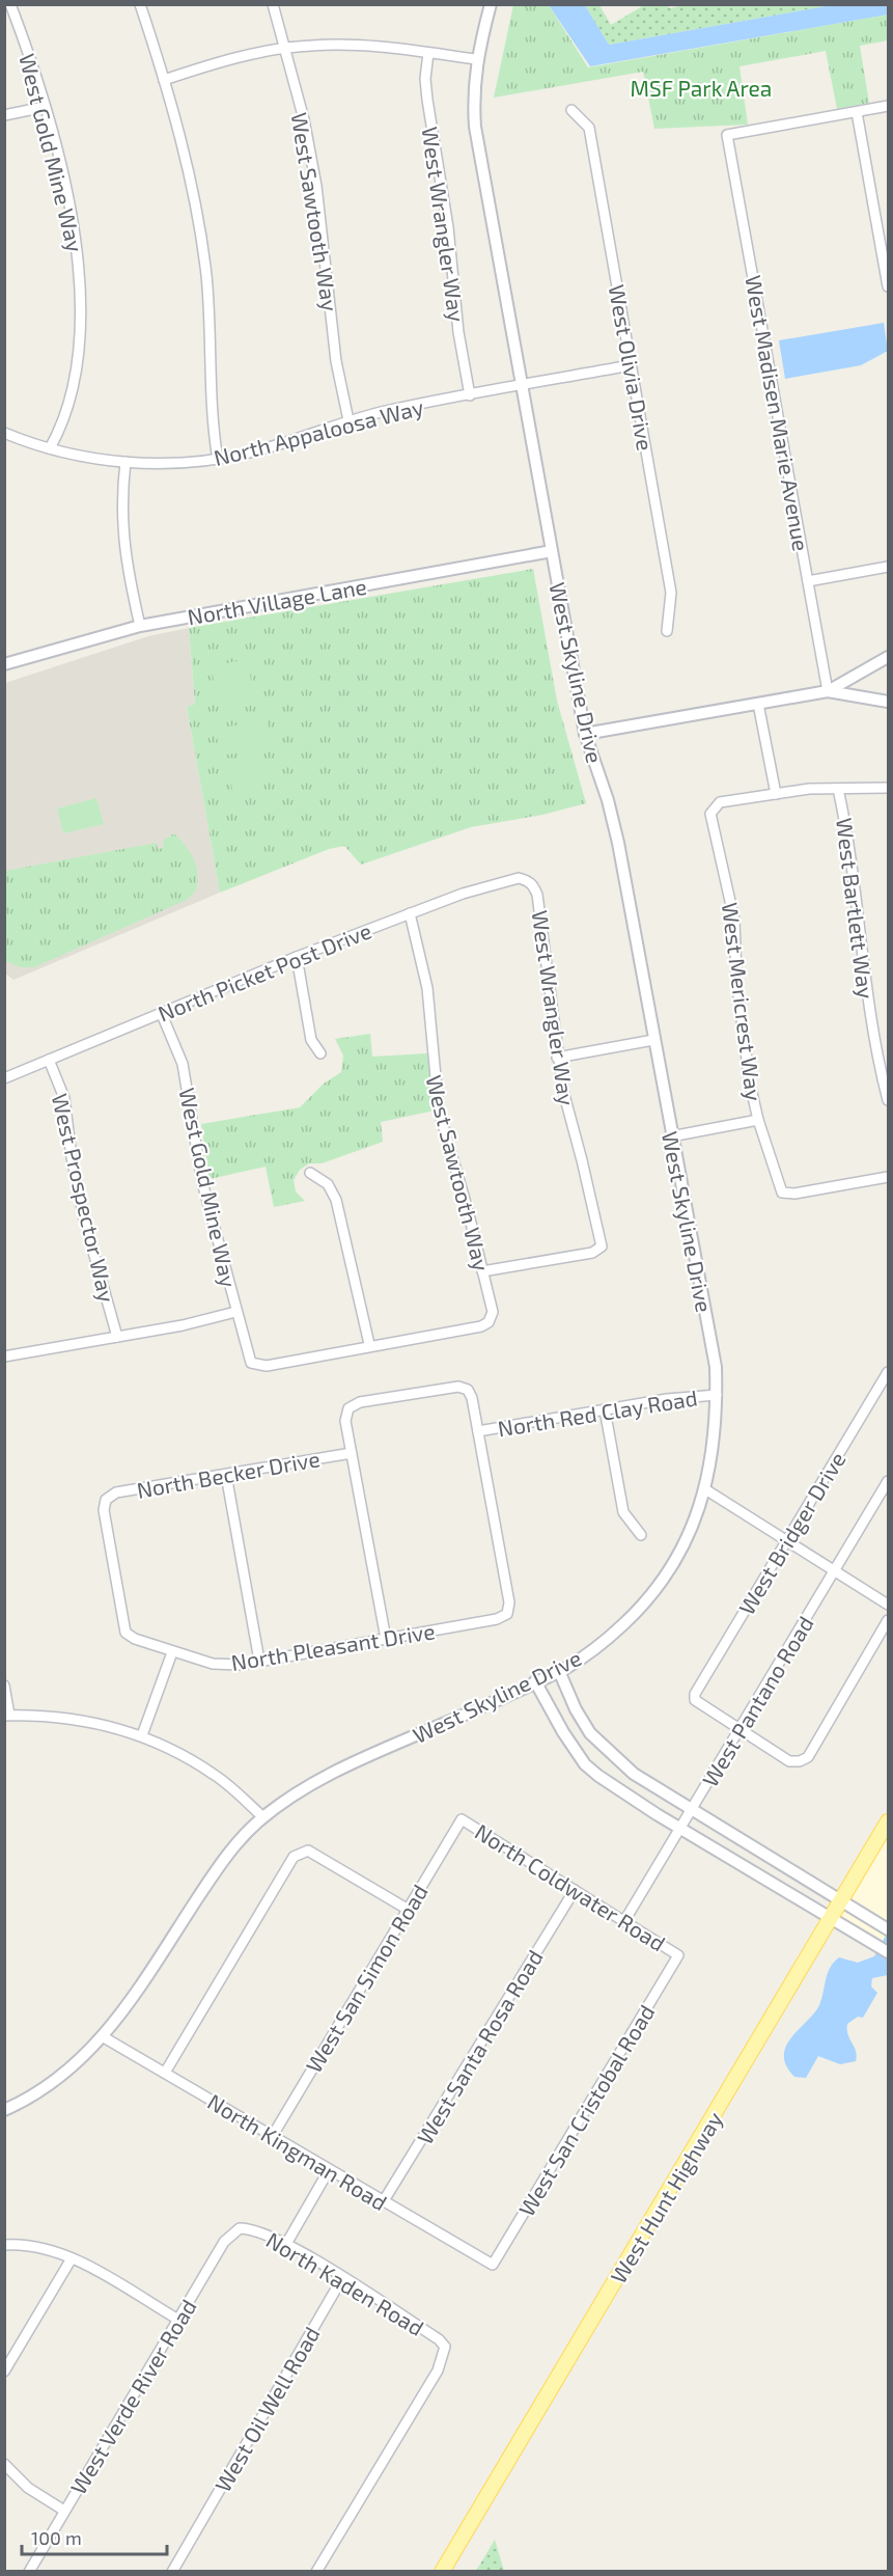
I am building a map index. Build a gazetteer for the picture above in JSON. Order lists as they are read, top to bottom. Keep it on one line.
{"streets":{"main road":["West Hunt Highway"],"street":["West Gold Mine Way","West Sawtooth Way","West Wrangler Way","West Olivia Drive","West Madisen Marie Avenue","North Appaloosa Way","North Village Lane","West Skyline Drive","West Bartlett Way","North Picket Post Drive","West Mericrest Way","West Prospector Way","North Red Clay Road","North Becker Drive","West Bridger Drive","North Pleasant Drive","West Pantano Road","North Coldwater Road","West San Simon Road","West Santa Rosa Road","West San Cristobal Road","North Kingman Road","North Kaden Road","West Verde River Road","West Oil Well Road"]},"crossings":[["West Gold Mine Way","West Sawtooth Way"],["West Gold Mine Way","North Appaloosa Way"],["West Gold Mine Way","North Picket Post Drive"],["West Sawtooth Way","West Wrangler Way"],["West Sawtooth Way","North Appaloosa Way"],["West Sawtooth Way","North Picket Post Drive"],["West Wrangler Way","North Appaloosa Way"],["West Wrangler Way","North Picket Post Drive"],["West Olivia Drive","North Appaloosa Way"],["North Appaloosa Way","West Skyline Drive"],["North Village Lane","West Skyline Drive"],["West Skyline Drive","North Red Clay Road"],["West Skyline Drive","North Kingman Road"],["North Picket Post Drive","West Prospector Way"],["North Red Clay Road","North Pleasant Drive"],["North Becker Drive","North Pleasant Drive"],["West Bridger Drive","West Pantano Road"],["West Pantano Road","North Coldwater Road"],["North Coldwater Road","West San Simon Road"],["North Coldwater Road","West Santa Rosa Road"],["North Coldwater Road","West San Cristobal Road"],["West San Simon Road","North Kingman Road"],["West Santa Rosa Road","North Kingman Road"],["West San Cristobal Road","North Kingman Road"],["North Kaden Road","West Verde River Road"],["North Kaden Road","West Oil Well Road"]],"parks":["MSF Park Area"],"scale_bar":"100 m"}
